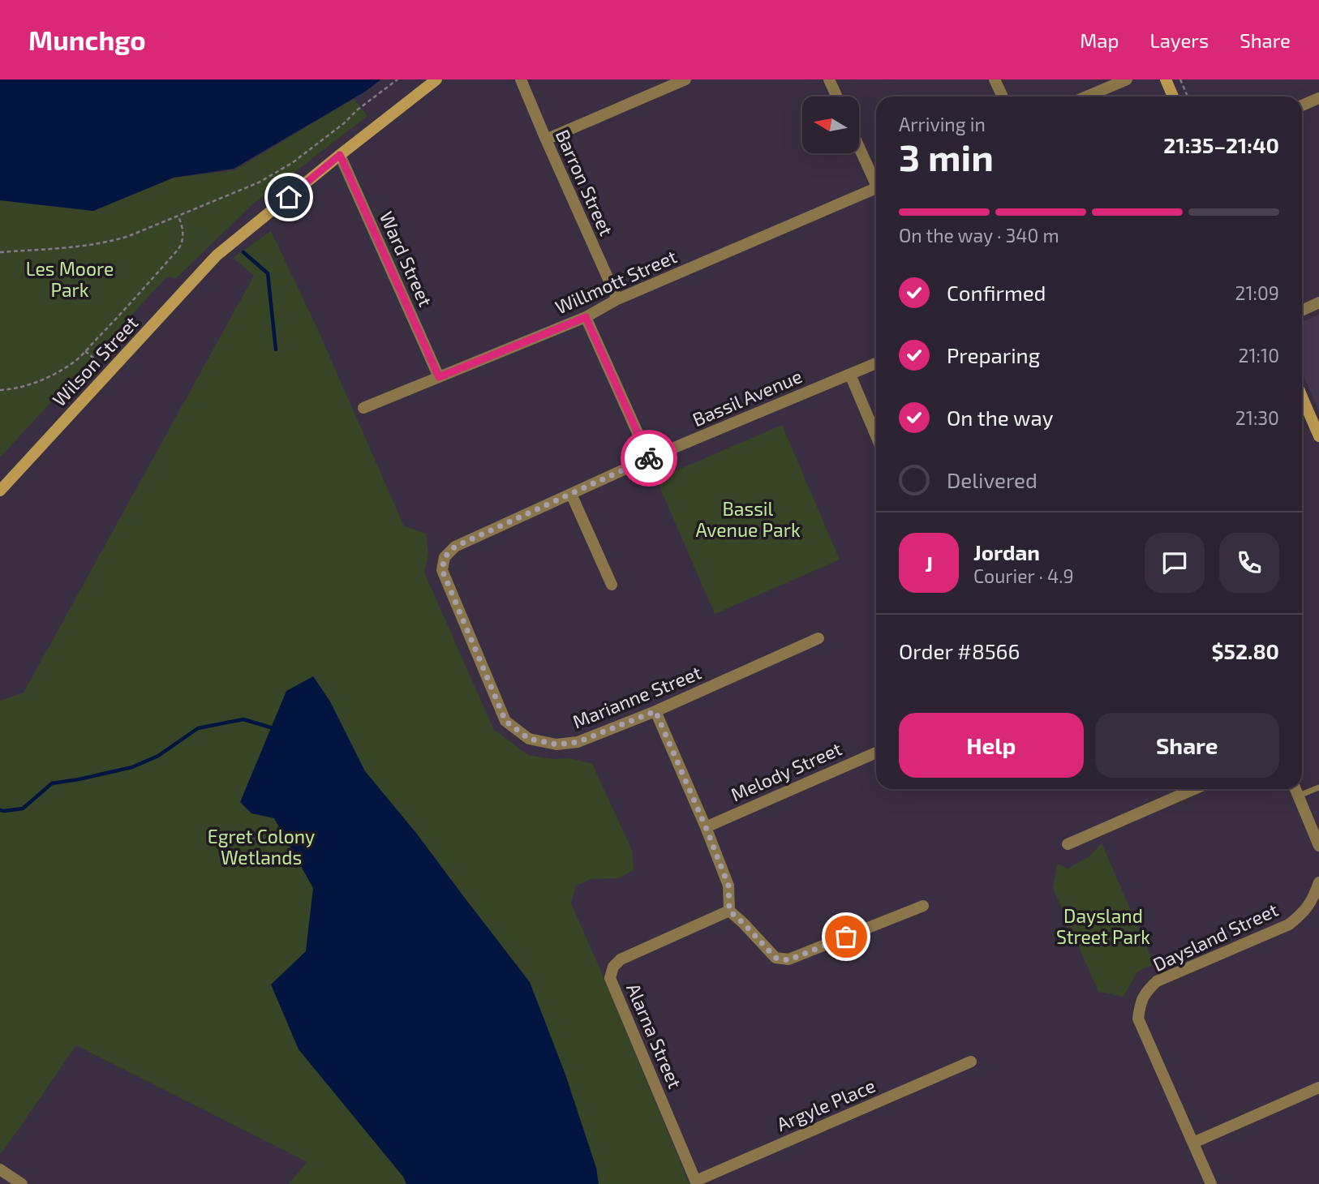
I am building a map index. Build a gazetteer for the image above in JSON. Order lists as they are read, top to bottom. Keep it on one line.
{"streets":{"street":["Barron Street","Ward Street","Willmott Street","Wilson Street","Bassil Avenue","Marianne Street","Melody Street","Daysland Street","Alarna Street","Argyle Place"]},"crossings":[["Barron Street","Willmott Street"],["Ward Street","Willmott Street"],["Ward Street","Wilson Street"],["Bassil Avenue","Marianne Street"],["Alarna Street","Argyle Place"]],"parks":["Les Moore Park","Bassil Avenue Park","Egret Colony Wetlands","Daysland Street Park"],"north":"left","page":{"header":"Munchgo","nav":["Map","Layers","Share"],"heading":["3 min","Arriving in","21:35–21:40"],"panel":["Jordan","Courier · 4.9","Order #8566","$52.80"],"bar":"On the way · 340 m","list":[["Confirmed","21:09"],["Preparing","21:10"],["On the way","21:30"],"Delivered"],"round":"J","buttons":["Help","Share"]}}
